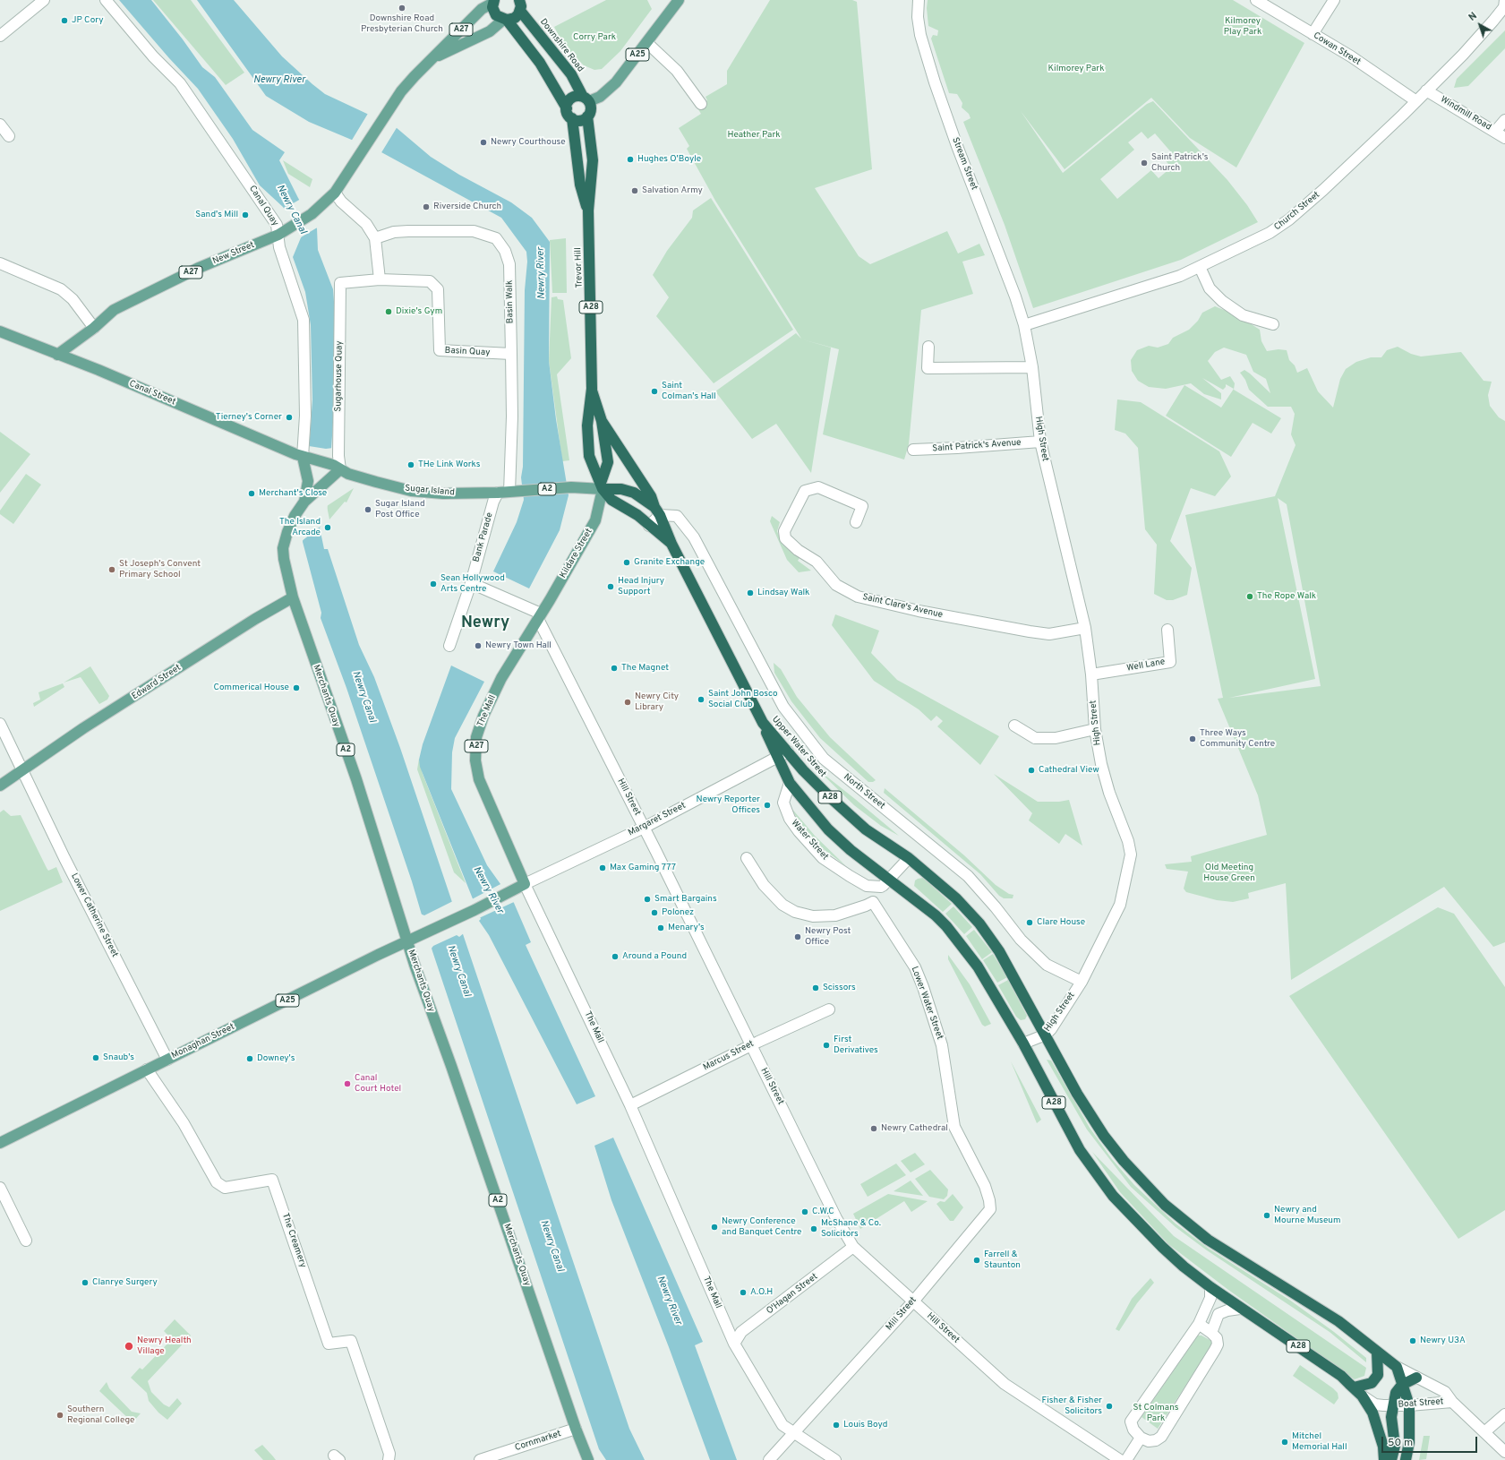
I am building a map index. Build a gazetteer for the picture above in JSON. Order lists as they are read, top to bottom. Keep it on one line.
{"streets":{"highway":["Downshire Road","Trevor Hill","A28","Upper Water Street"],"main road":["A27","A25","New Street","Canal Street","A2","Sugar Island","Kildare Street","Edward Street","Merchants Quay","The Mall","Monaghan Street"],"street":["Cowan Street","Windmill Road","Stream Street","Canal Quay","Church Street","Basin Walk","Basin Quay","Sugarhouse Quay","High Street","Saint Patrick's Avenue","Bank Parade","Saint Clare's Avenue","Well Lane","North Street","Hill Street","Margaret Street","Water Street","Lower Catherine Street","Lower Water Street","Marcus Street","The Creamery","O'Hagan Street","Mill Street","Boat Street","Cornmarket"]},"crossings":[["A27","Downshire Road"],["A27","New Street"],["A27","A28"],["Downshire Road","A25"],["Downshire Road","Trevor Hill"],["Downshire Road","A28"],["Cowan Street","Church Street"],["A25","Trevor Hill"],["A25","A28"],["Windmill Road","Church Street"],["Stream Street","Church Street"],["Stream Street","High Street"],["Canal Quay","New Street"],["Canal Quay","Canal Street"],["Canal Quay","Sugar Island"],["Canal Quay","Merchants Quay"],["Church Street","High Street"],["New Street","Canal Street"],["Trevor Hill","A28"],["Trevor Hill","A2"],["Trevor Hill","Kildare Street"],["Trevor Hill","Upper Water Street"],["Basin Walk","Basin Quay"],["Basin Walk","A2"],["Basin Walk","Sugar Island"],["A28","High Street"],["A28","Upper Water Street"],["A28","North Street"],["A28","Margaret Street"],["A28","Water Street"],["A28","Boat Street"],["Basin Quay","Sugarhouse Quay"],["Sugarhouse Quay","Sugar Island"],["Sugarhouse Quay","Merchants Quay"],["Canal Street","Sugar Island"],["Canal Street","Merchants Quay"],["High Street","Saint Patrick's Avenue"],["High Street","Saint Clare's Avenue"],["High Street","Well Lane"],["High Street","Upper Water Street"],["High Street","North Street"],["A2","Sugar Island"],["A2","Kildare Street"],["A2","Upper Water Street"],["Sugar Island","Bank Parade"],["Sugar Island","Merchants Quay"],["Kildare Street","The Mall"],["Kildare Street","Upper Water Street"],["Kildare Street","Hill Street"],["Edward Street","Merchants Quay"],["Edward Street","Lower Catherine Street"],["Merchants Quay","Monaghan Street"],["Merchants Quay","Cornmarket"],["The Mall","Hill Street"],["The Mall","Margaret Street"],["The Mall","Monaghan Street"],["The Mall","Marcus Street"],["The Mall","O'Hagan Street"],["The Mall","Mill Street"],["Upper Water Street","North Street"],["Upper Water Street","Margaret Street"],["Hill Street","Margaret Street"],["Hill Street","Marcus Street"],["Hill Street","O'Hagan Street"],["Hill Street","Mill Street"],["Margaret Street","Monaghan Street"],["Lower Catherine Street","Monaghan Street"],["Lower Water Street","Mill Street"],["Monaghan Street","The Creamery"]],"districts":["Newry"],"water":["Newry River","Newry Canal"],"parks":["Kilmorey Play Park","Corry Park","Kilmorey Park","Heather Park","Old Meeting House Green","St Colmans Park"],"places":["Downshire Road Presbyterian Church","JP Cory","Newry Courthouse","Hughes O'Boyle","Saint Patrick's Church","Salvation Army","Riverside Church","Sand's Mill","Dixie's Gym","Saint Colman's Hall","Tierney's Corner","THe Link Works","Merchant's Close","Sugar Island Post Office","The Island Arcade","Granite Exchange","St Joseph's Convent Primary School","Sean Hollywood Arts Centre","Head Injury Support","Lindsay Walk","The Rope Walk","Newry Town Hall","The Magnet","Commerical House","Saint John Bosco Social Club","Newry City Library","Three Ways Community Centre","Cathedral View","Newry Reporter Offices","Max Gaming 777","Smart Bargains","Polonez","Clare House","Menary's","Newry Post Office","Around a Pound","Scissors","First Derivatives","Snaub's","Downey's","Canal Court Hotel","Newry Cathedral","C.W.C","Newry and Mourne Museum","Newry Conference and Banquet Centre","McShane & Co. Solicitors","Farrell & Staunton","Clanrye Surgery","A.O.H","Newry U3A","Newry Health Village","Fisher & Fisher Solicitors","Southern Regional College","Louis Boyd","Mitchel Memorial Hall"],"scale_bar":"50 m","north":"top left"}
